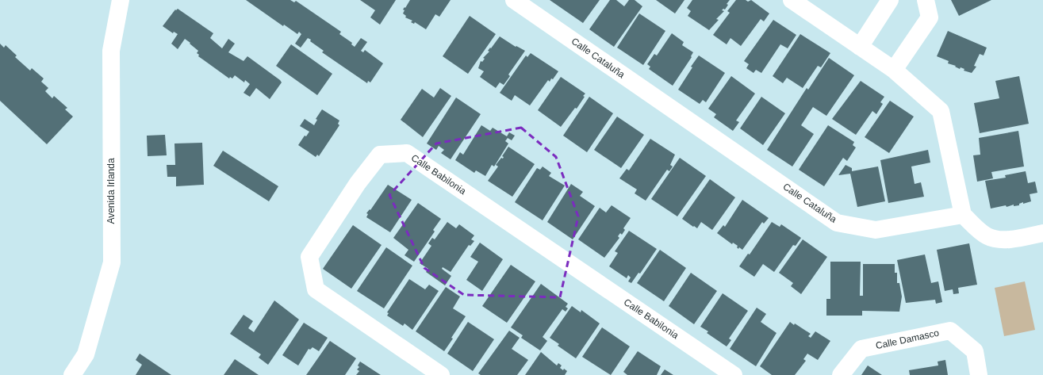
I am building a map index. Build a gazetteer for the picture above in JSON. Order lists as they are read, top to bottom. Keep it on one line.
{"streets":{"street":["Calle Cataluña","Calle Babilonia","Avenida Irlanda","Calle Damasco"]}}
